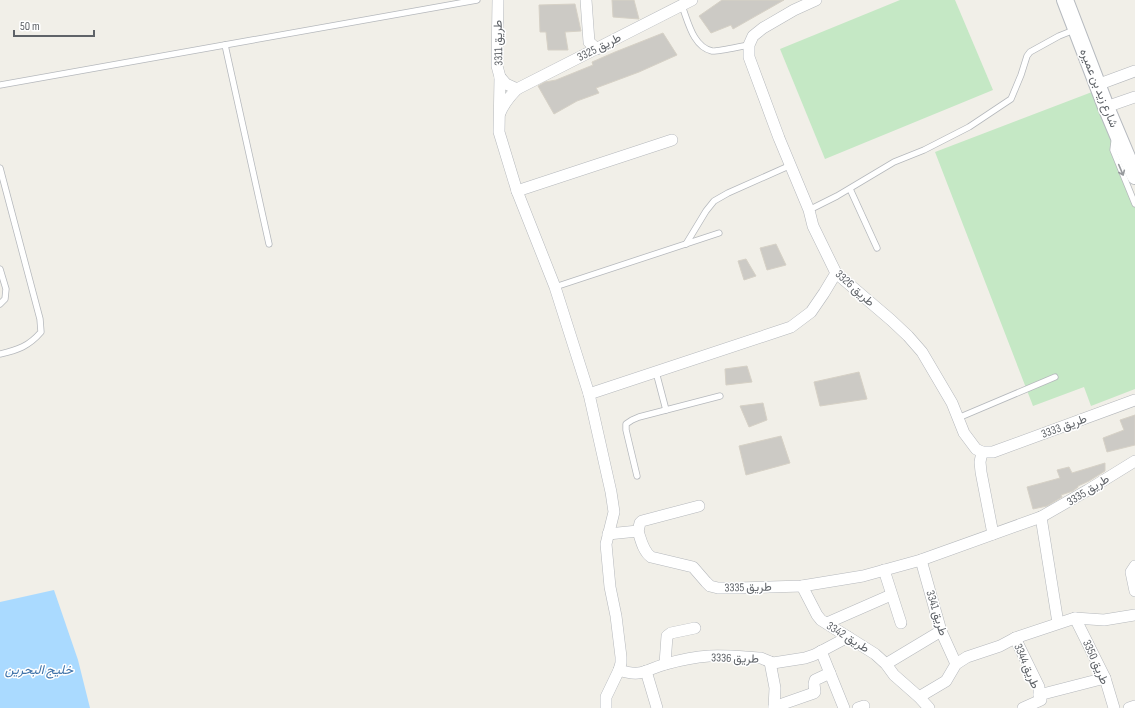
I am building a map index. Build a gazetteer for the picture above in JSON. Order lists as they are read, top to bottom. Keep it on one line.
{"streets":{"street":["طريق 3311","طريق 3325","شارع زيد بن عميره","طريق 3326","طريق 3333","طريق 3335","طريق 3341","طريق 3342","طريق 3336","طريق 3350","طريق 3344"]},"crossings":[["طريق 3311","طريق 3336"],["طريق 3326","طريق 3333"],["طريق 3335","طريق 3341"],["طريق 3335","طريق 3342"],["طريق 3342","طريق 3336"],["طريق 3350","طريق 3344"]],"water":["خليج البحرين"],"scale_bar":"50 m"}
